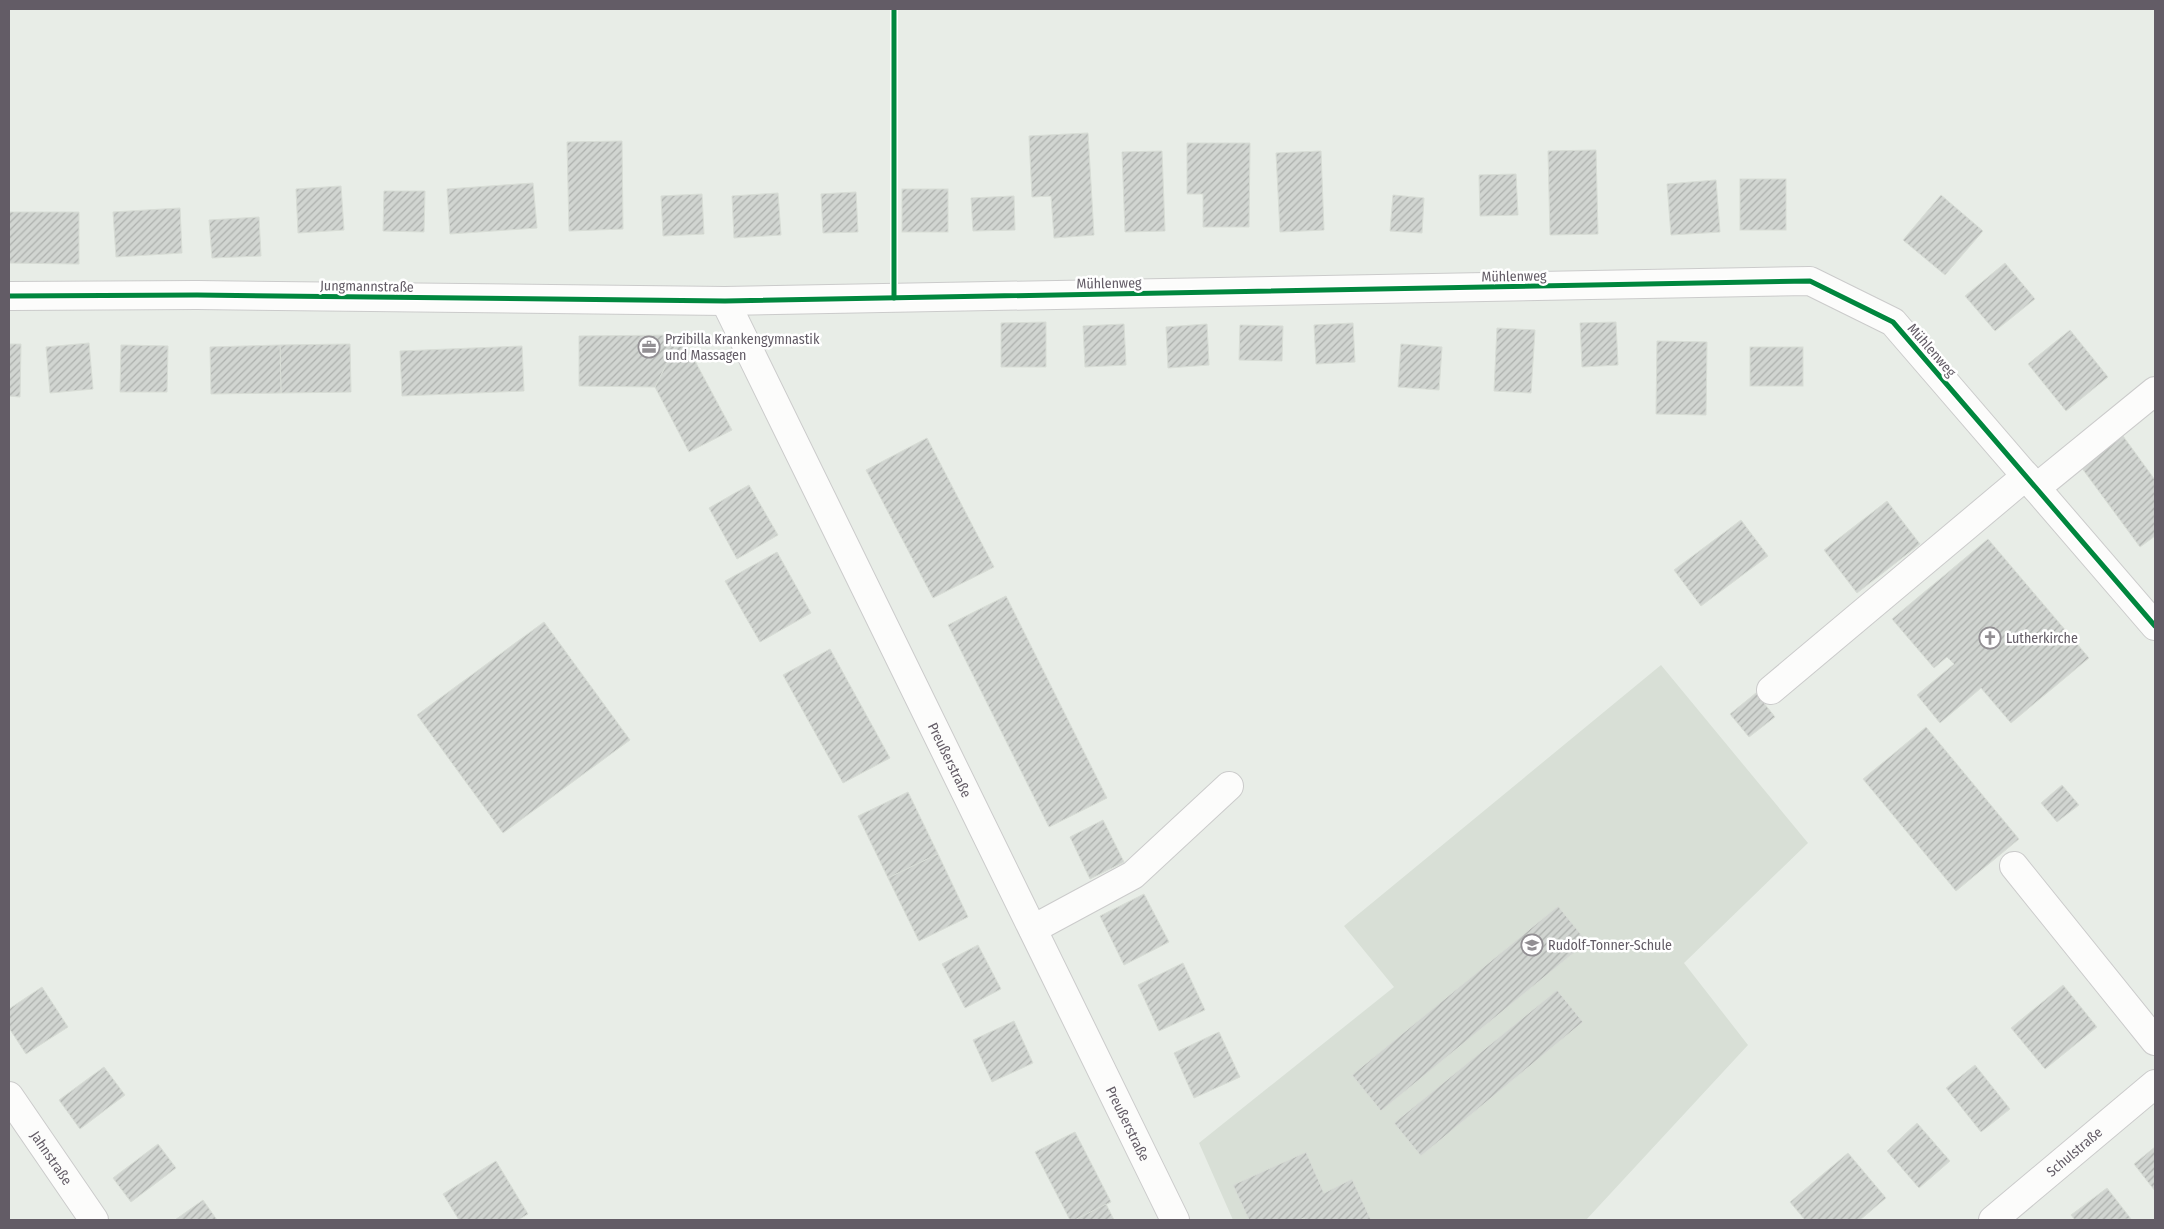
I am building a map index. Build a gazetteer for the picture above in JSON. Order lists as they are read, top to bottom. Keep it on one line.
{"streets":{"street":["Mühlenweg","Jungmannstraße","Preußerstraße","Schulstraße","Jahnstraße"]},"crossings":[["Mühlenweg","Jungmannstraße"],["Mühlenweg","Preußerstraße"],["Jungmannstraße","Preußerstraße"]],"places":{"office":["Przibilla Krankengymnastik und Massagen"],"church":["Lutherkirche"],"school or university":["Rudolf-Tonner-Schule"]}}
